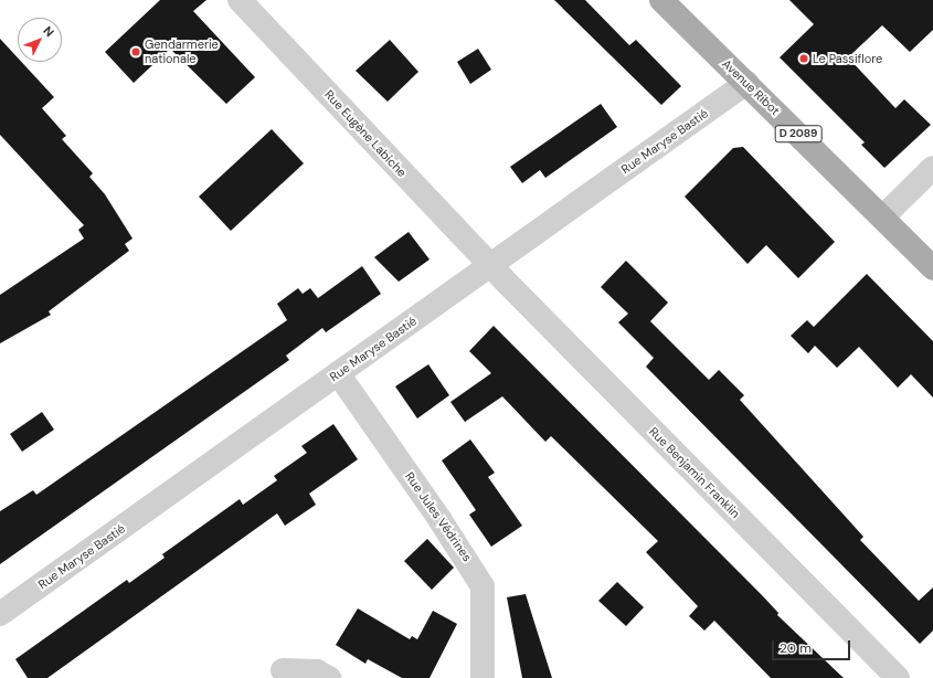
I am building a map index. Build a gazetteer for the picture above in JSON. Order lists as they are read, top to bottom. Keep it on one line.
{"streets":{"main road":["Avenue Ribot","D 2089"],"street":["Rue Eugène Labiche","Rue Maryse Bastié","Rue Benjamin Franklin","Rue Jules Védrines"]},"crossings":[["Avenue Ribot","Rue Maryse Bastié"],["Rue Eugène Labiche","Rue Maryse Bastié"],["Rue Eugène Labiche","Rue Benjamin Franklin"],["Rue Maryse Bastié","Rue Benjamin Franklin"],["Rue Maryse Bastié","Rue Jules Védrines"]],"places":["Gendarmerie nationale","Le Passiflore"],"scale_bar":"20 m","north":"top right"}
